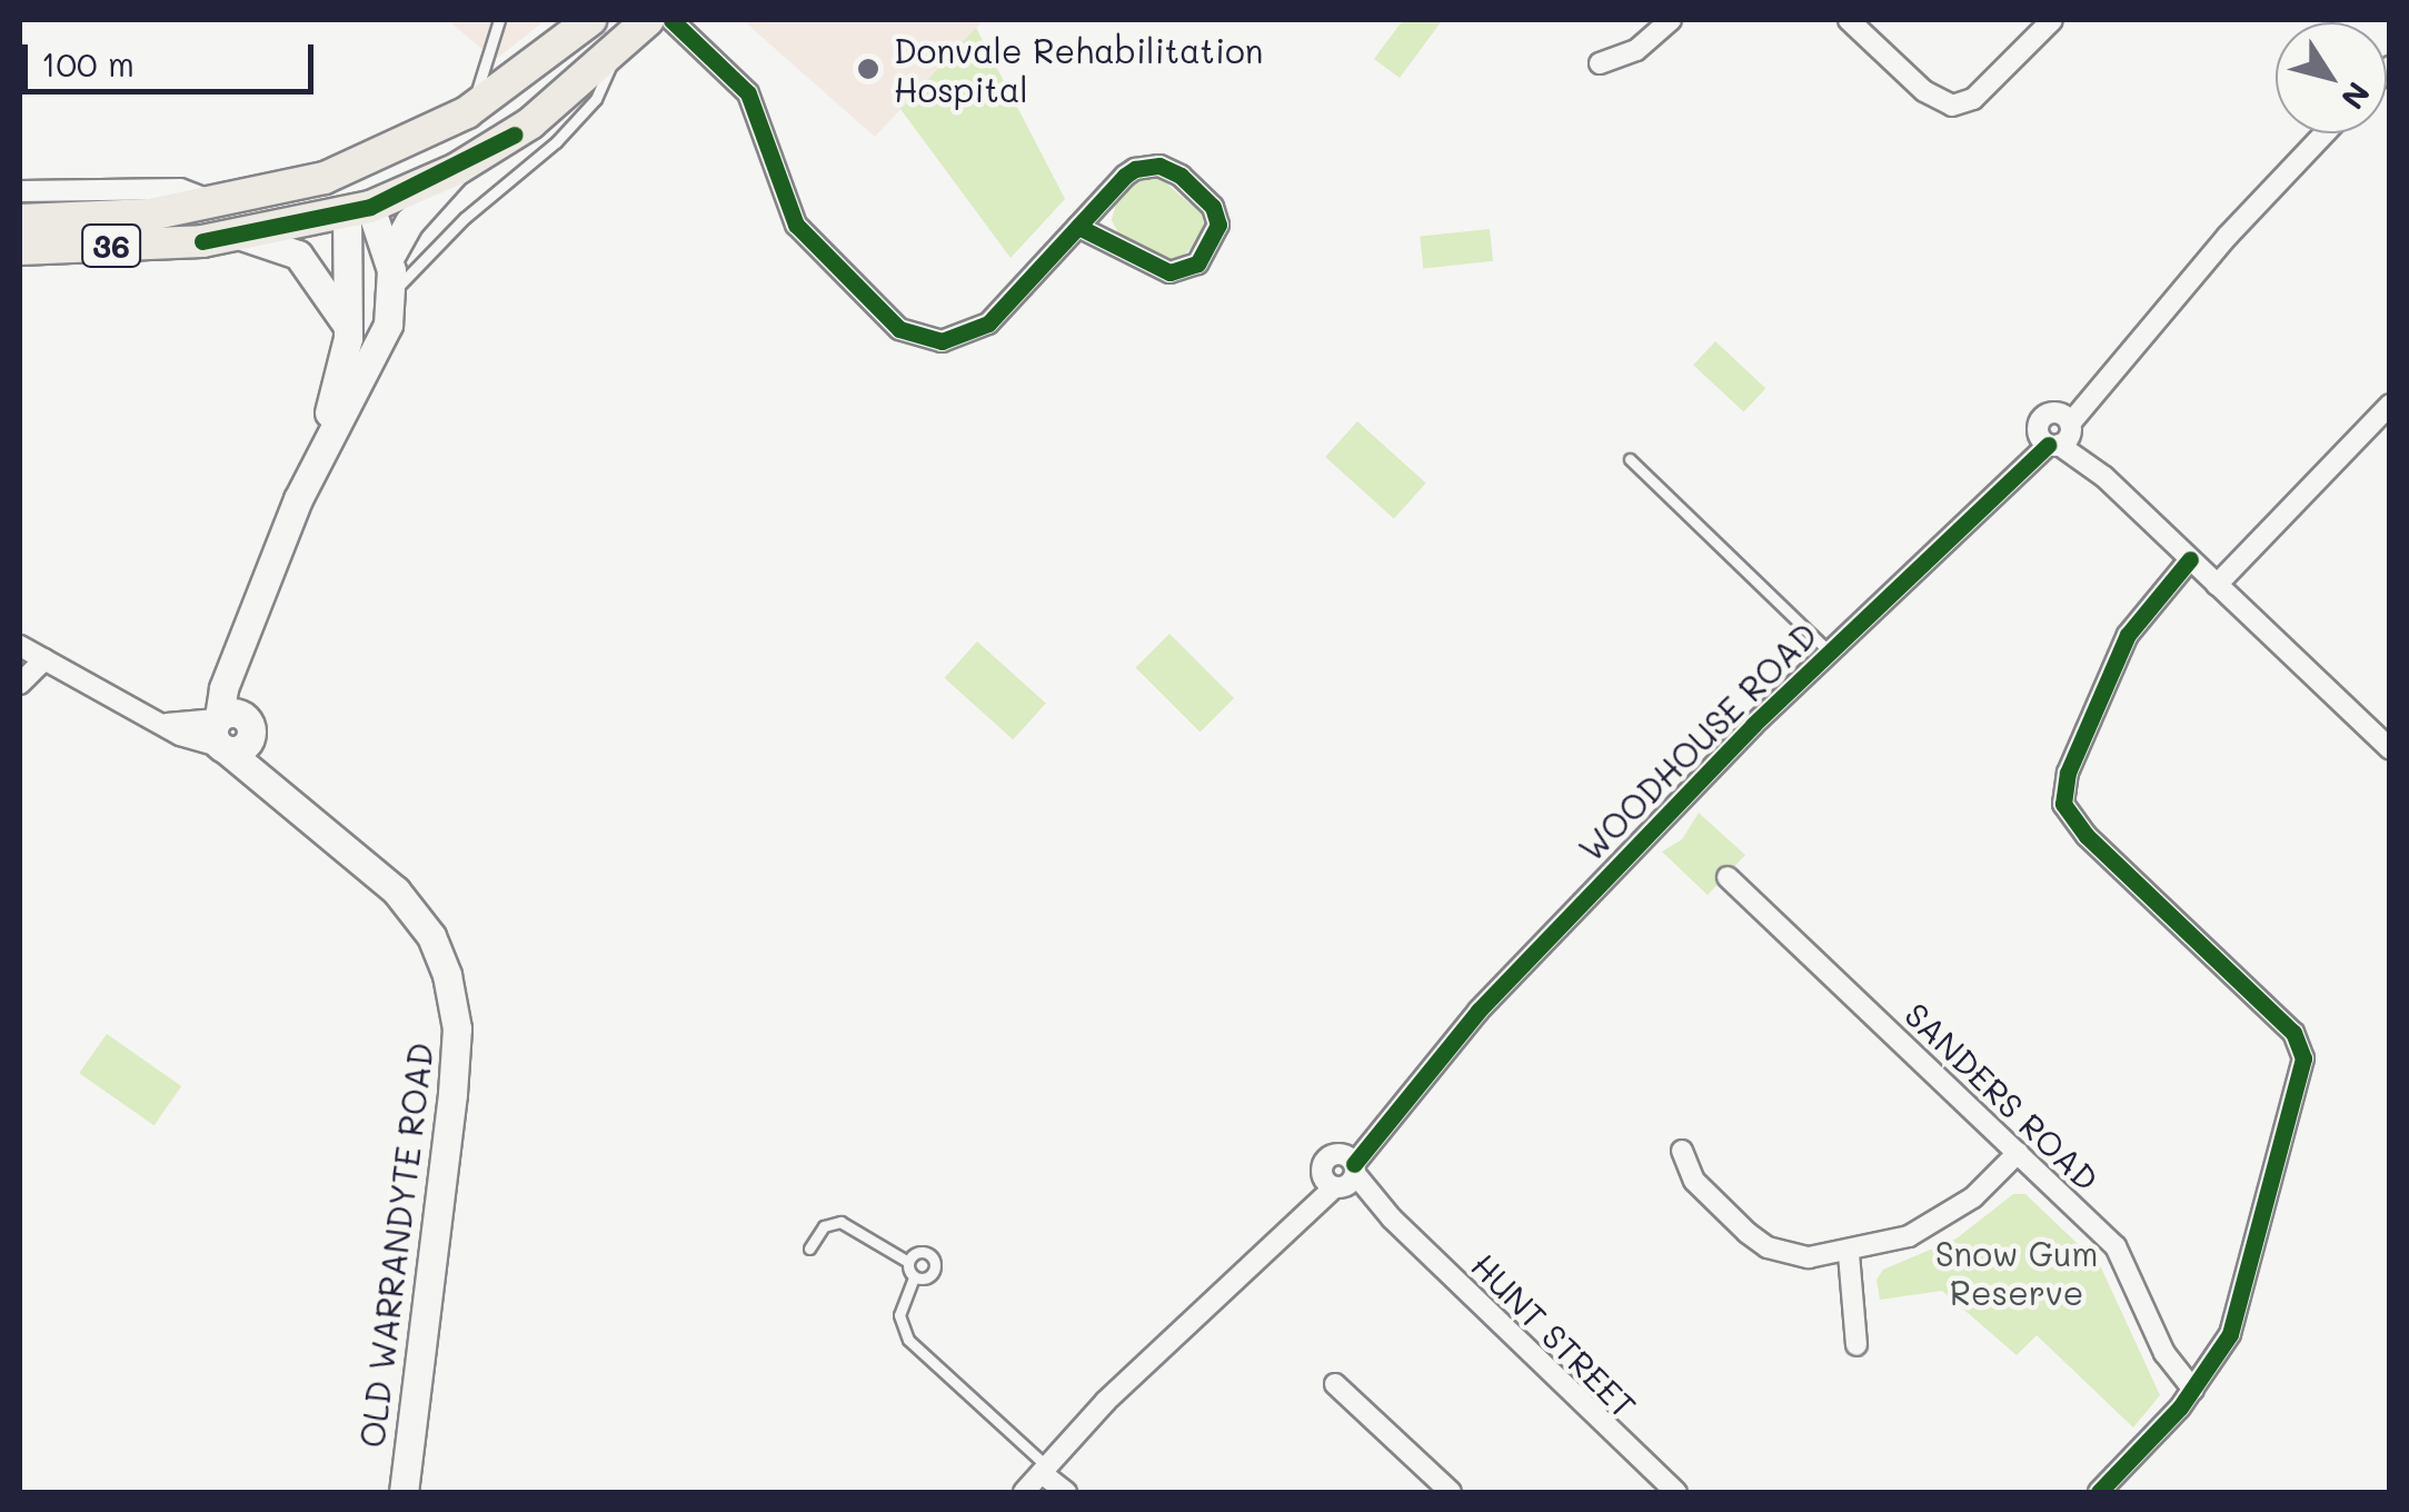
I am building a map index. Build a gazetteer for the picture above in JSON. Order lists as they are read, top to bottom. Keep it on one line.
{"streets":{"main road":["36","OLD WARRANDYTE ROAD"],"street":["WOODHOUSE ROAD","SANDERS ROAD","HUNT STREET"]},"crossings":[["WOODHOUSE ROAD","HUNT STREET"]],"parks":["Snow Gum Reserve"],"places":["Donvale Rehabilitation Hospital"],"scale_bar":"100 m","north":"bottom right"}
